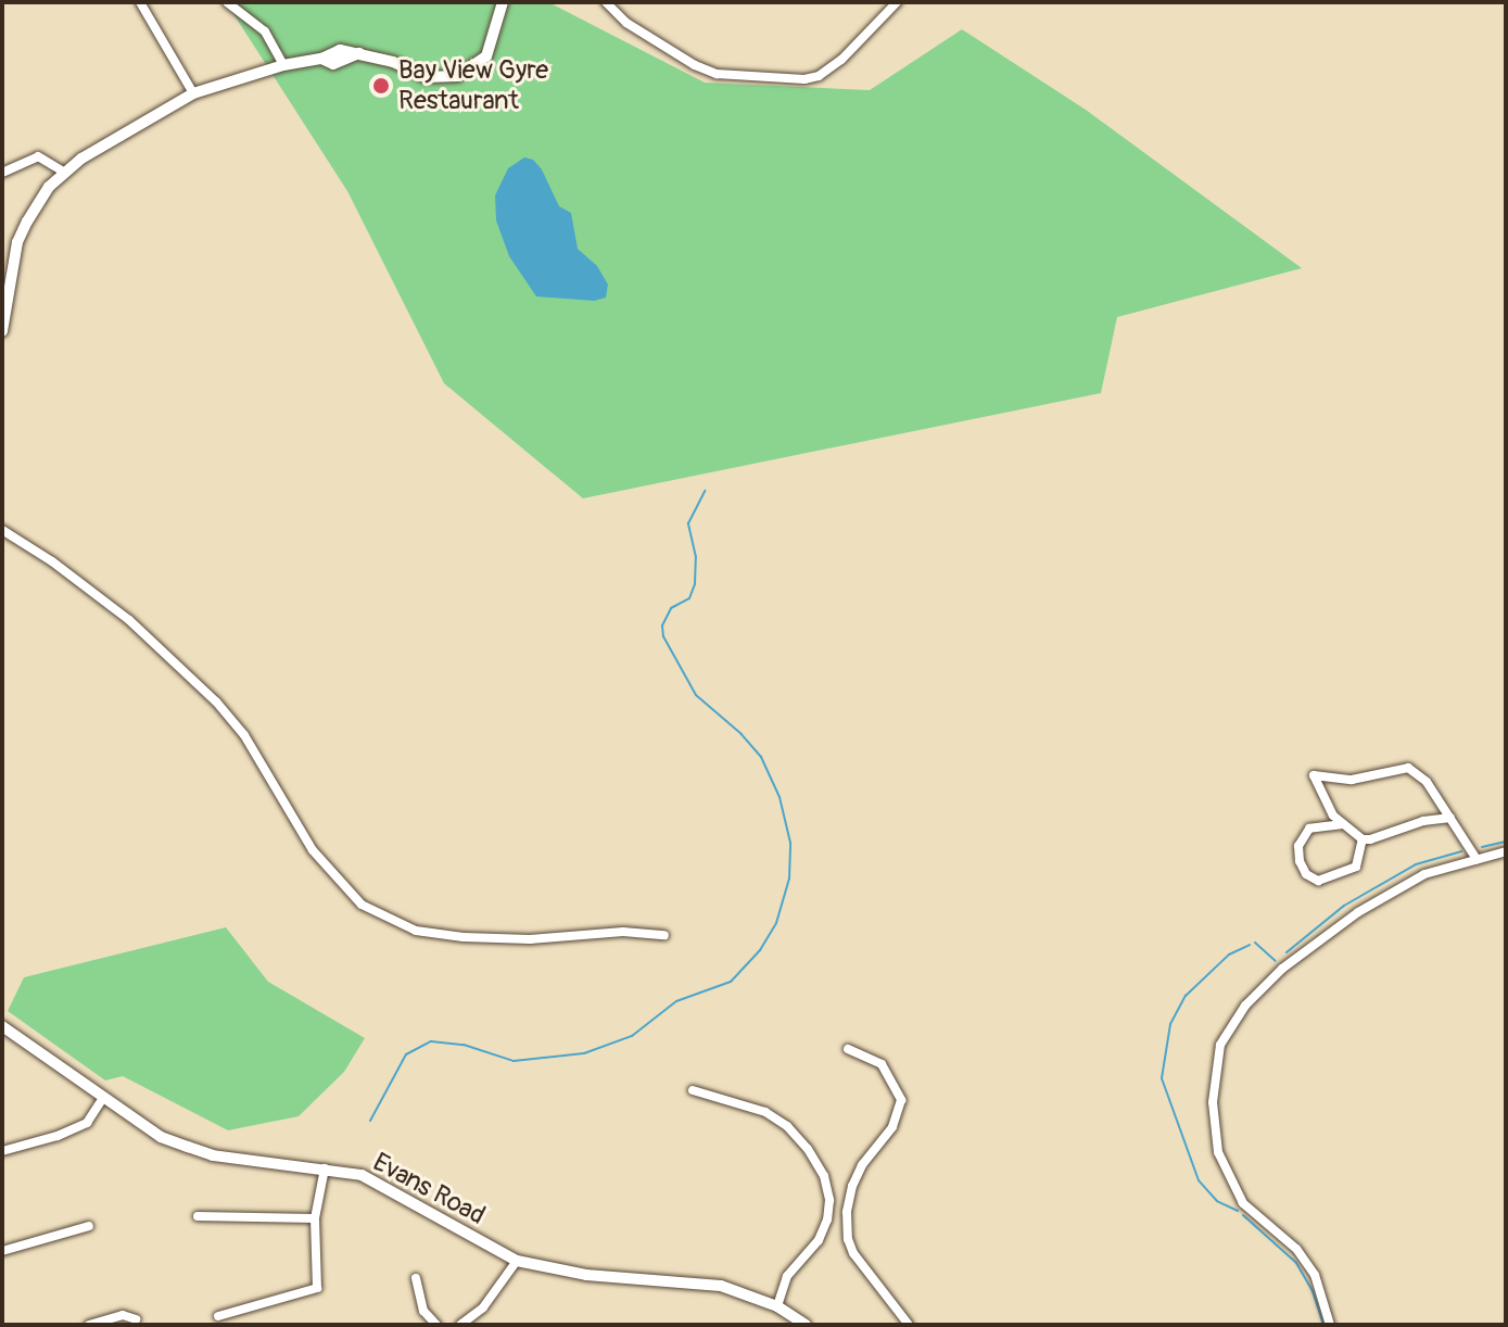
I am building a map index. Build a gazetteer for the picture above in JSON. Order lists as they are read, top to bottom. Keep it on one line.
{"streets":{"street":["Evans Road"]},"places":["Bay View Gyre Restaurant"]}
